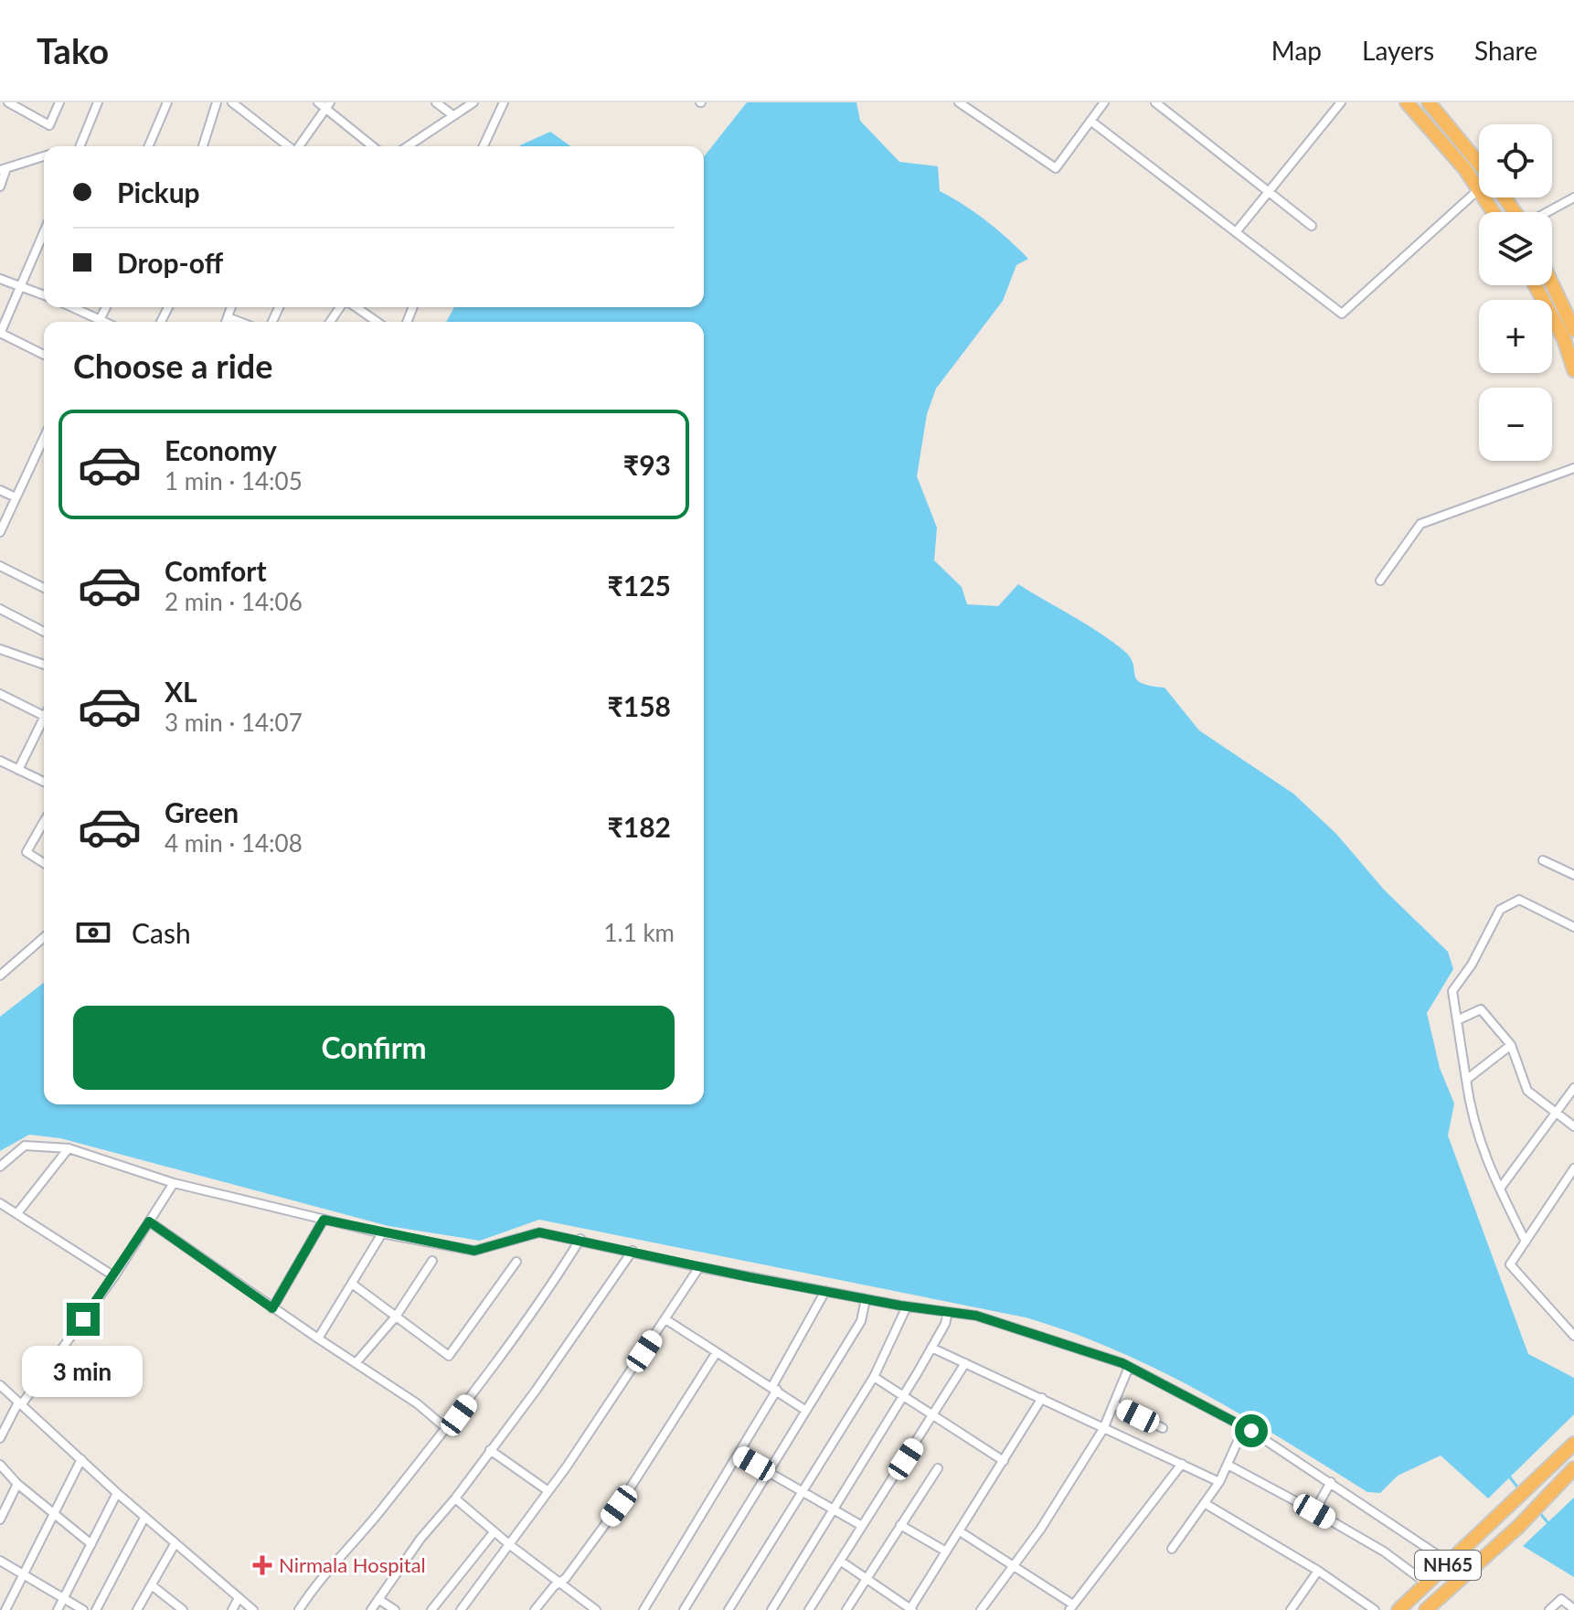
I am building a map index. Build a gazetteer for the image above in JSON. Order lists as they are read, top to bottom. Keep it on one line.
{"streets":{"highway":["NH65"]},"places":{"health":["Nirmala Hospital"]},"page":{"header":"Tako","nav":["Map","Layers","Share"],"map_buttons":["+","−"],"banner":["Pickup","Drop-off"],"heading":"Choose a ride","list":[{"name":"Economy","note":"1 min · 14:05","value":"₹93"},{"name":"Comfort","note":"2 min · 14:06","value":"₹125"},{"name":"XL","note":"3 min · 14:07","value":"₹158"},{"name":"Green","note":"4 min · 14:08","value":"₹182"}],"pay":["Cash","1.1 km"],"buttons":"Confirm","bubble":"3 min"}}
